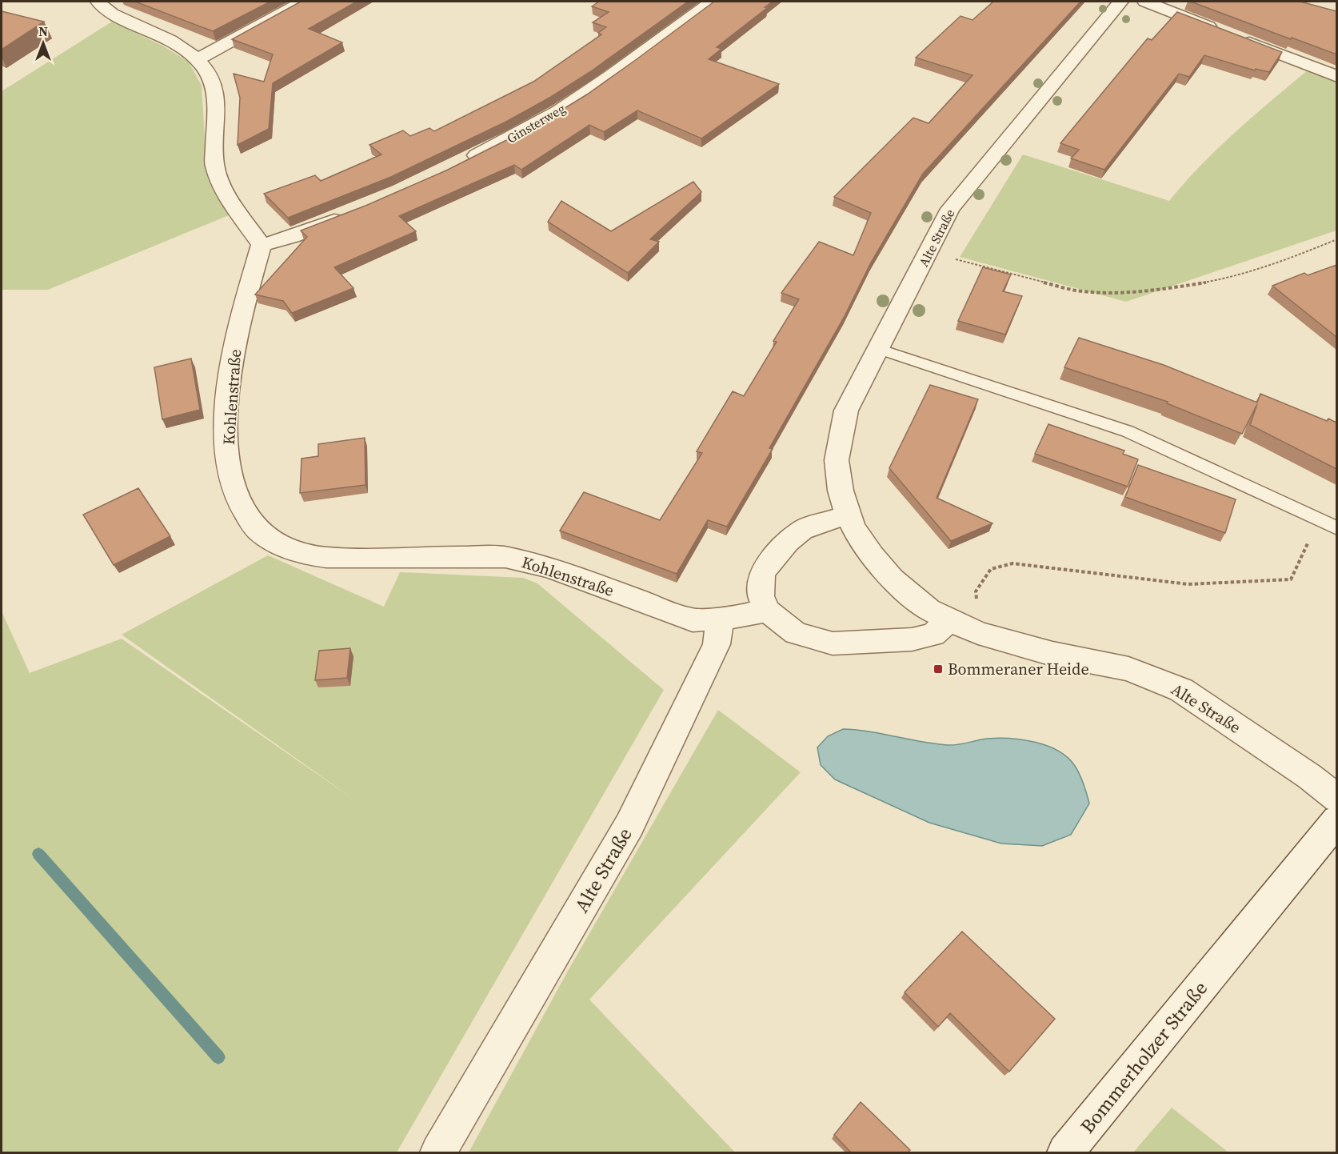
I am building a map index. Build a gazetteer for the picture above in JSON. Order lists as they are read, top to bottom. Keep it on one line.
{"streets":{"street":["Ginsterweg","Alte Straße","Kohlenstraße","Bommerholzer Straße"]},"crossings":[["Alte Straße","Kohlenstraße"]],"places":{"transit":["Bommeraner Heide"]},"north":"top"}
